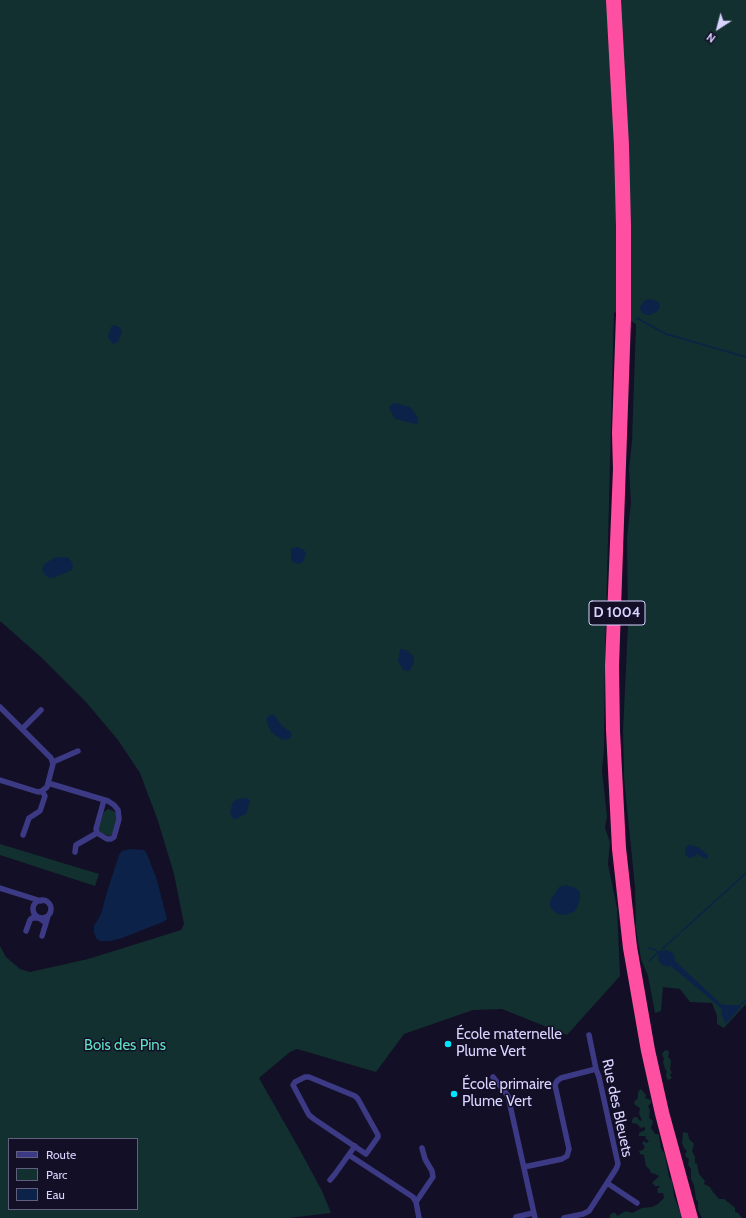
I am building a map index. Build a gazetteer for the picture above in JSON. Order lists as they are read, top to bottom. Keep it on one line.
{"streets":{"highway":["D 1004"],"street":["Rue des Bleuets"]},"parks":["Bois des Pins"],"places":["École maternelle Plume Vert","École primaire Plume Vert"],"legend":["Route","Parc","Eau"],"north":"bottom left"}
